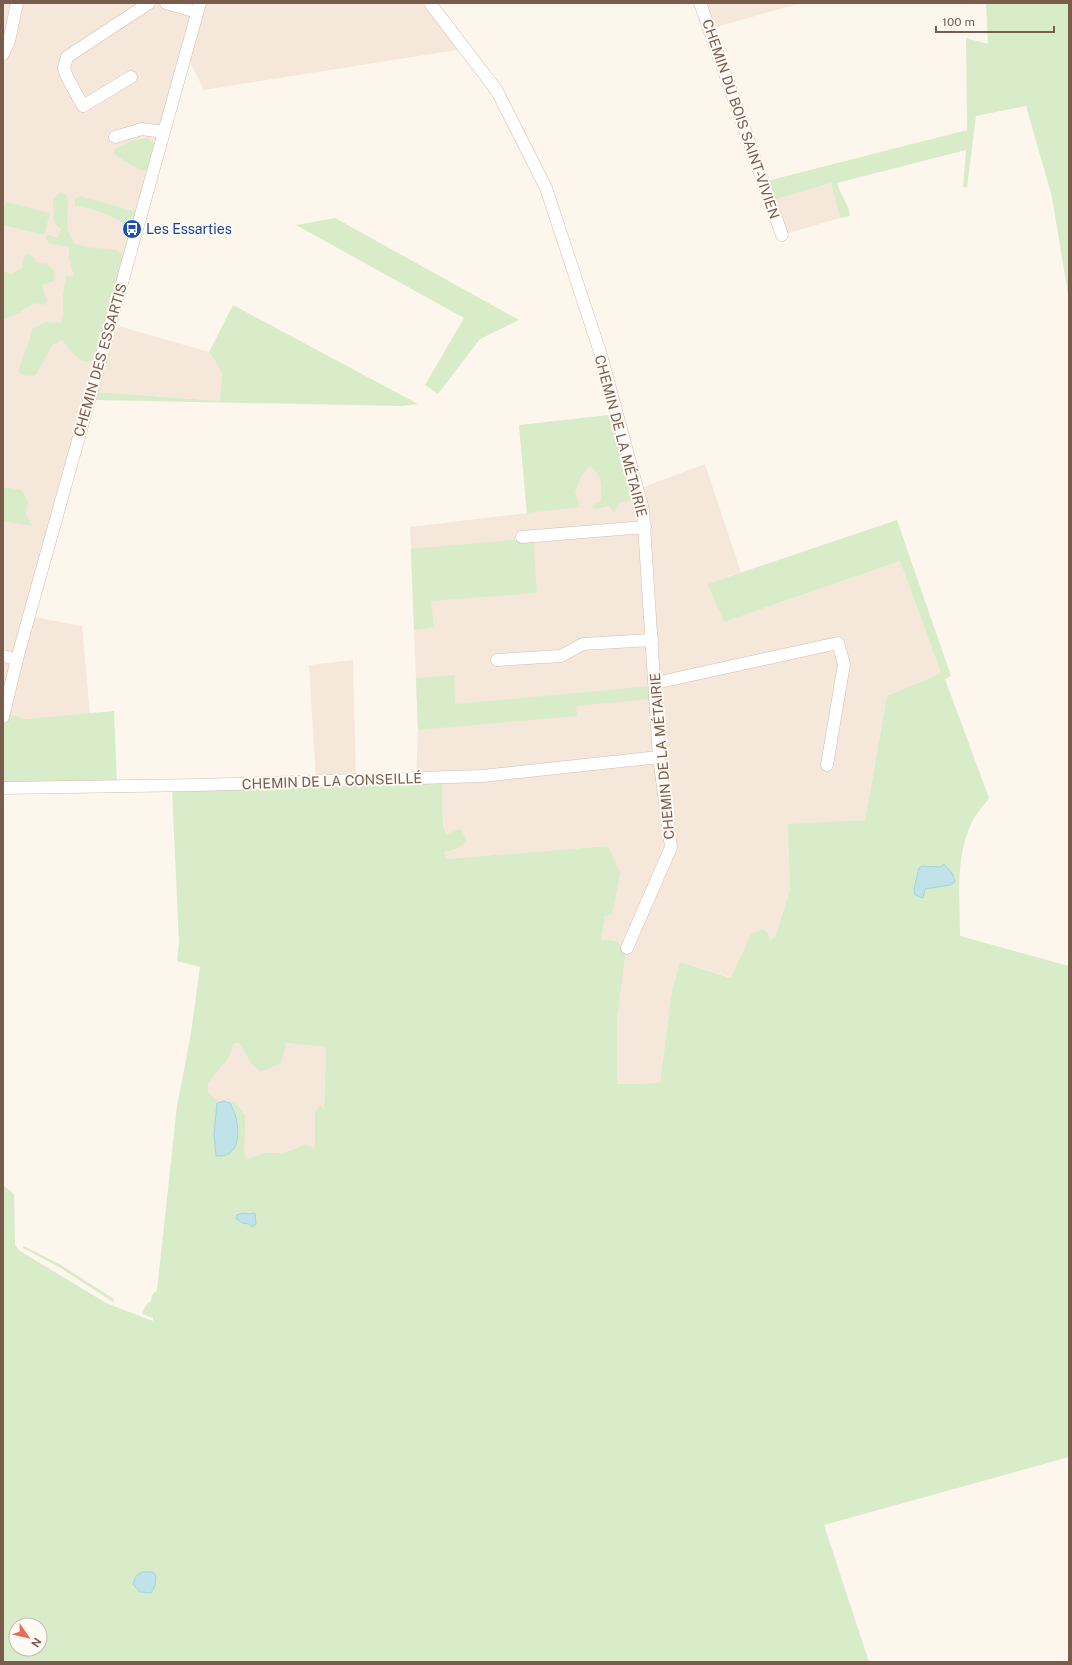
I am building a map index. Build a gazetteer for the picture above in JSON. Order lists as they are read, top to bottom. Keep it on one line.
{"streets":{"street":["CHEMIN DU BOIS SAINT-VIVIEN","CHEMIN DES ESSARTIS","CHEMIN DE LA MÉTAIRIE","CHEMIN DE LA CONSEILLÉ"]},"crossings":[["CHEMIN DE LA MÉTAIRIE","CHEMIN DE LA CONSEILLÉ"]],"places":{"bus stop":["Les Essarties"]},"scale_bar":"100 m","north":"bottom right"}
